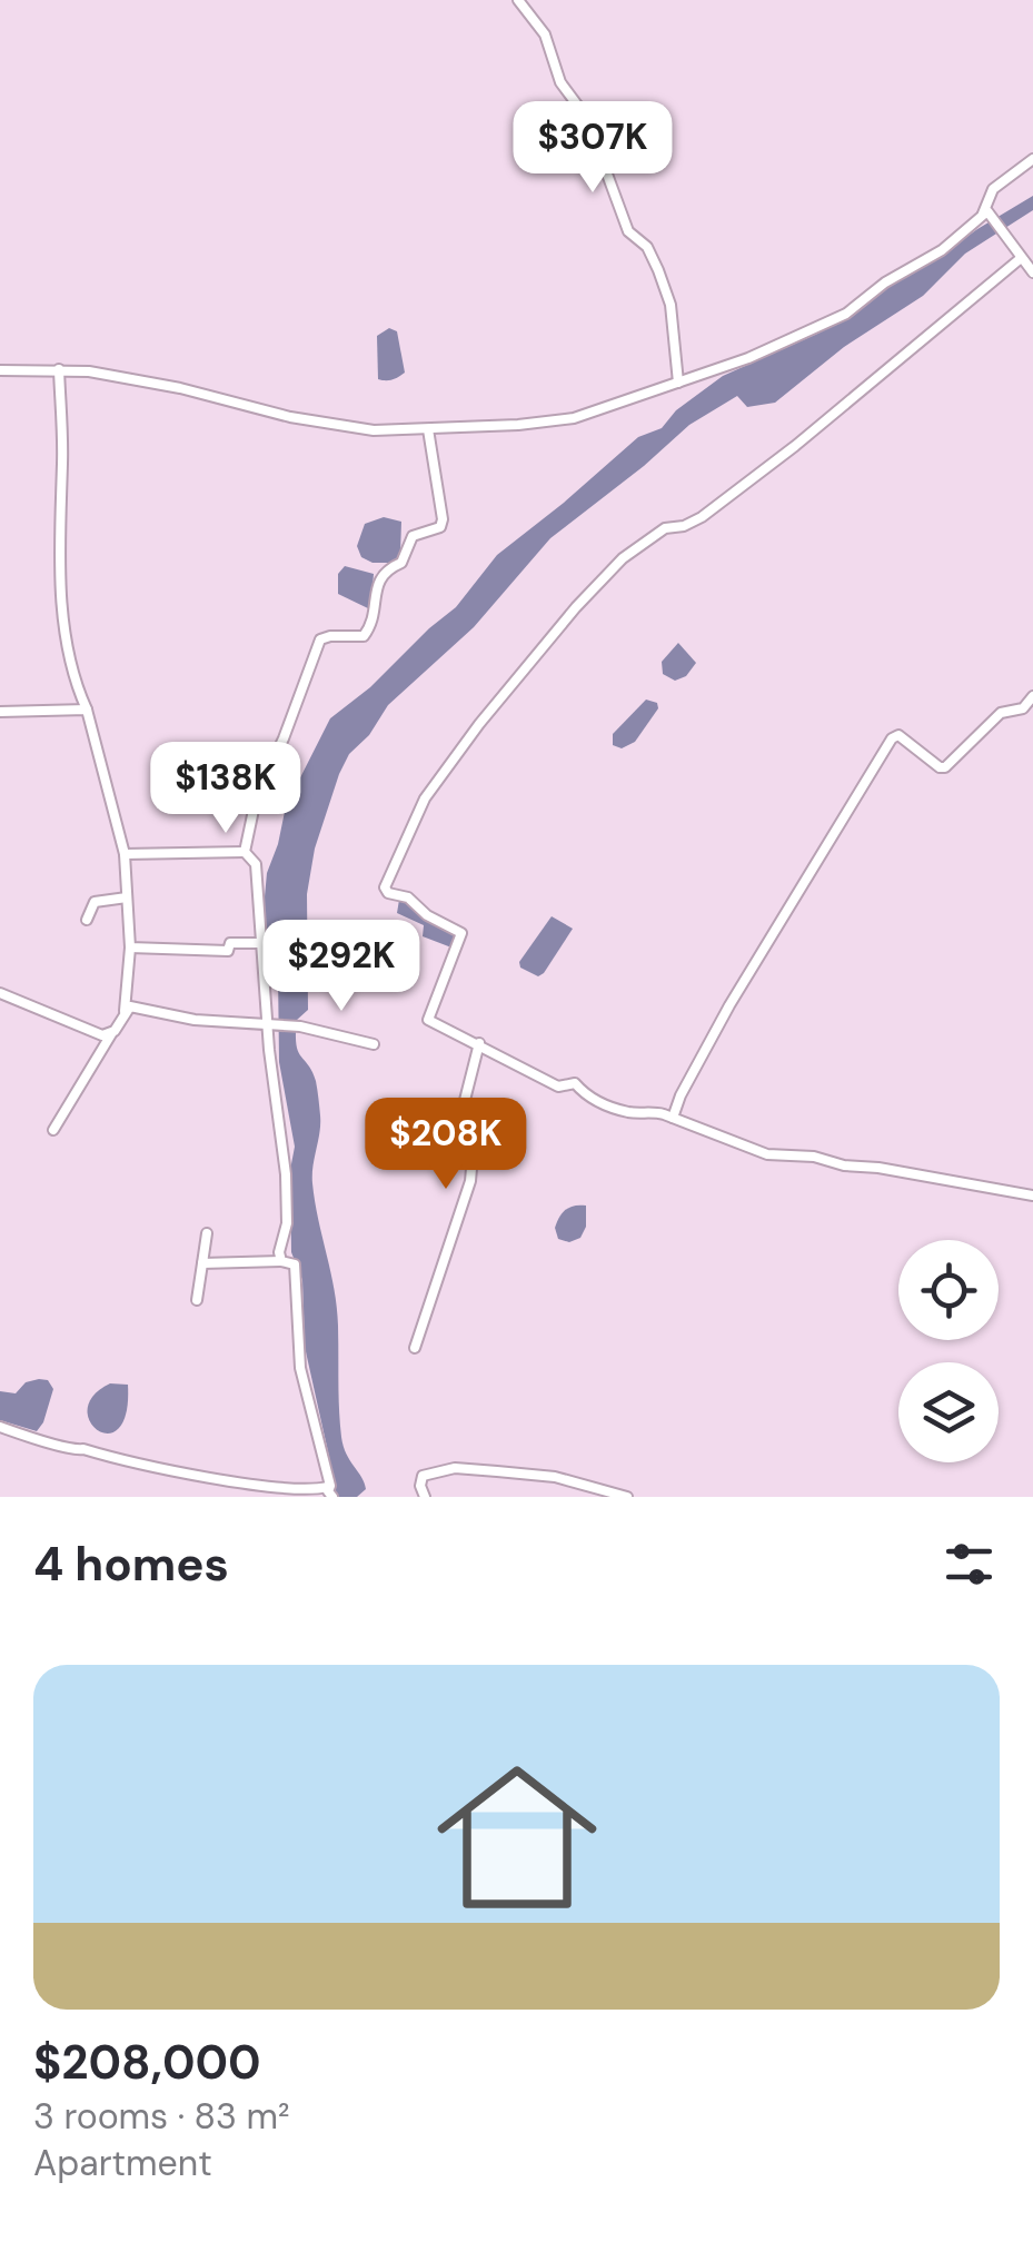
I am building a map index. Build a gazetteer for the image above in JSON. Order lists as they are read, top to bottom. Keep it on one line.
{"page":{"price":["$307K","$138K","$292K","$208K"],"heading":"4 homes","list":[{"name":"$208,000","note":"3 rooms · 83 m² · Apartment"}]}}
